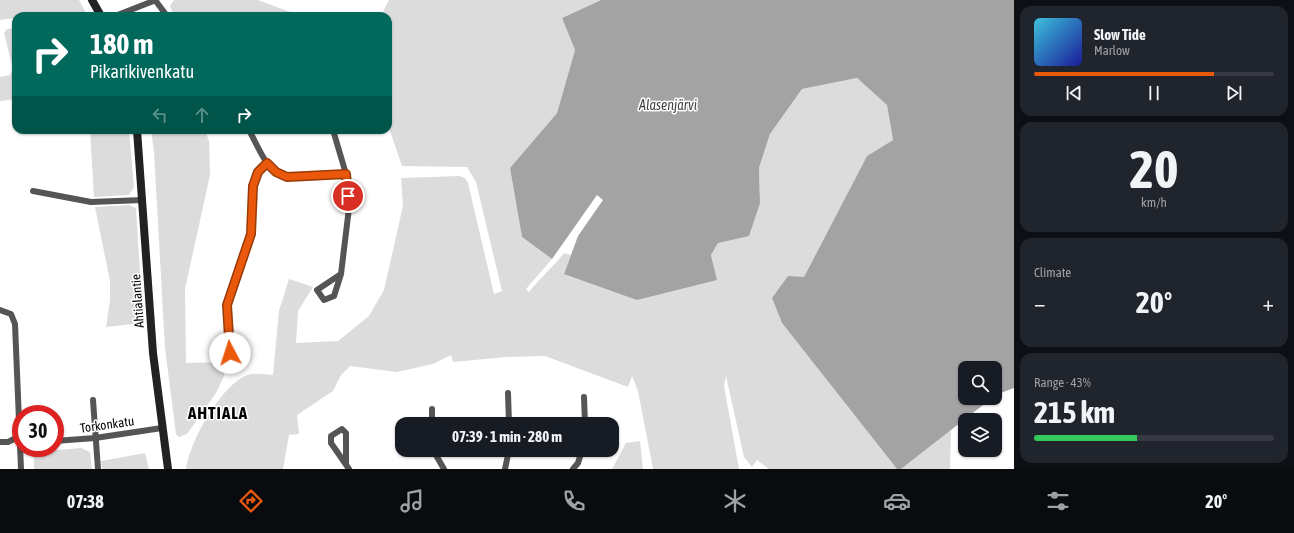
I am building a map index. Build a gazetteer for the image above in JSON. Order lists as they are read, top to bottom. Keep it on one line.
{"streets":{"main road":["Ahtialantie"],"street":["Torkonkatu"]},"crossings":[["Ahtialantie","Torkonkatu"]],"districts":["AHTIALA"],"water":["Alasenjärvi"],"page":{"turn":["180 m","Pikarikivenkatu"],"song":["Slow Tide","Marlow"],"tile":[["20","km/h"],"Climate",["Range · 43%","215 km"]],"heat":["−","20°","+"],"limit":"30","trip":"07:39 · 1 min · 280 m","tabs":["07:38","20°"]}}
